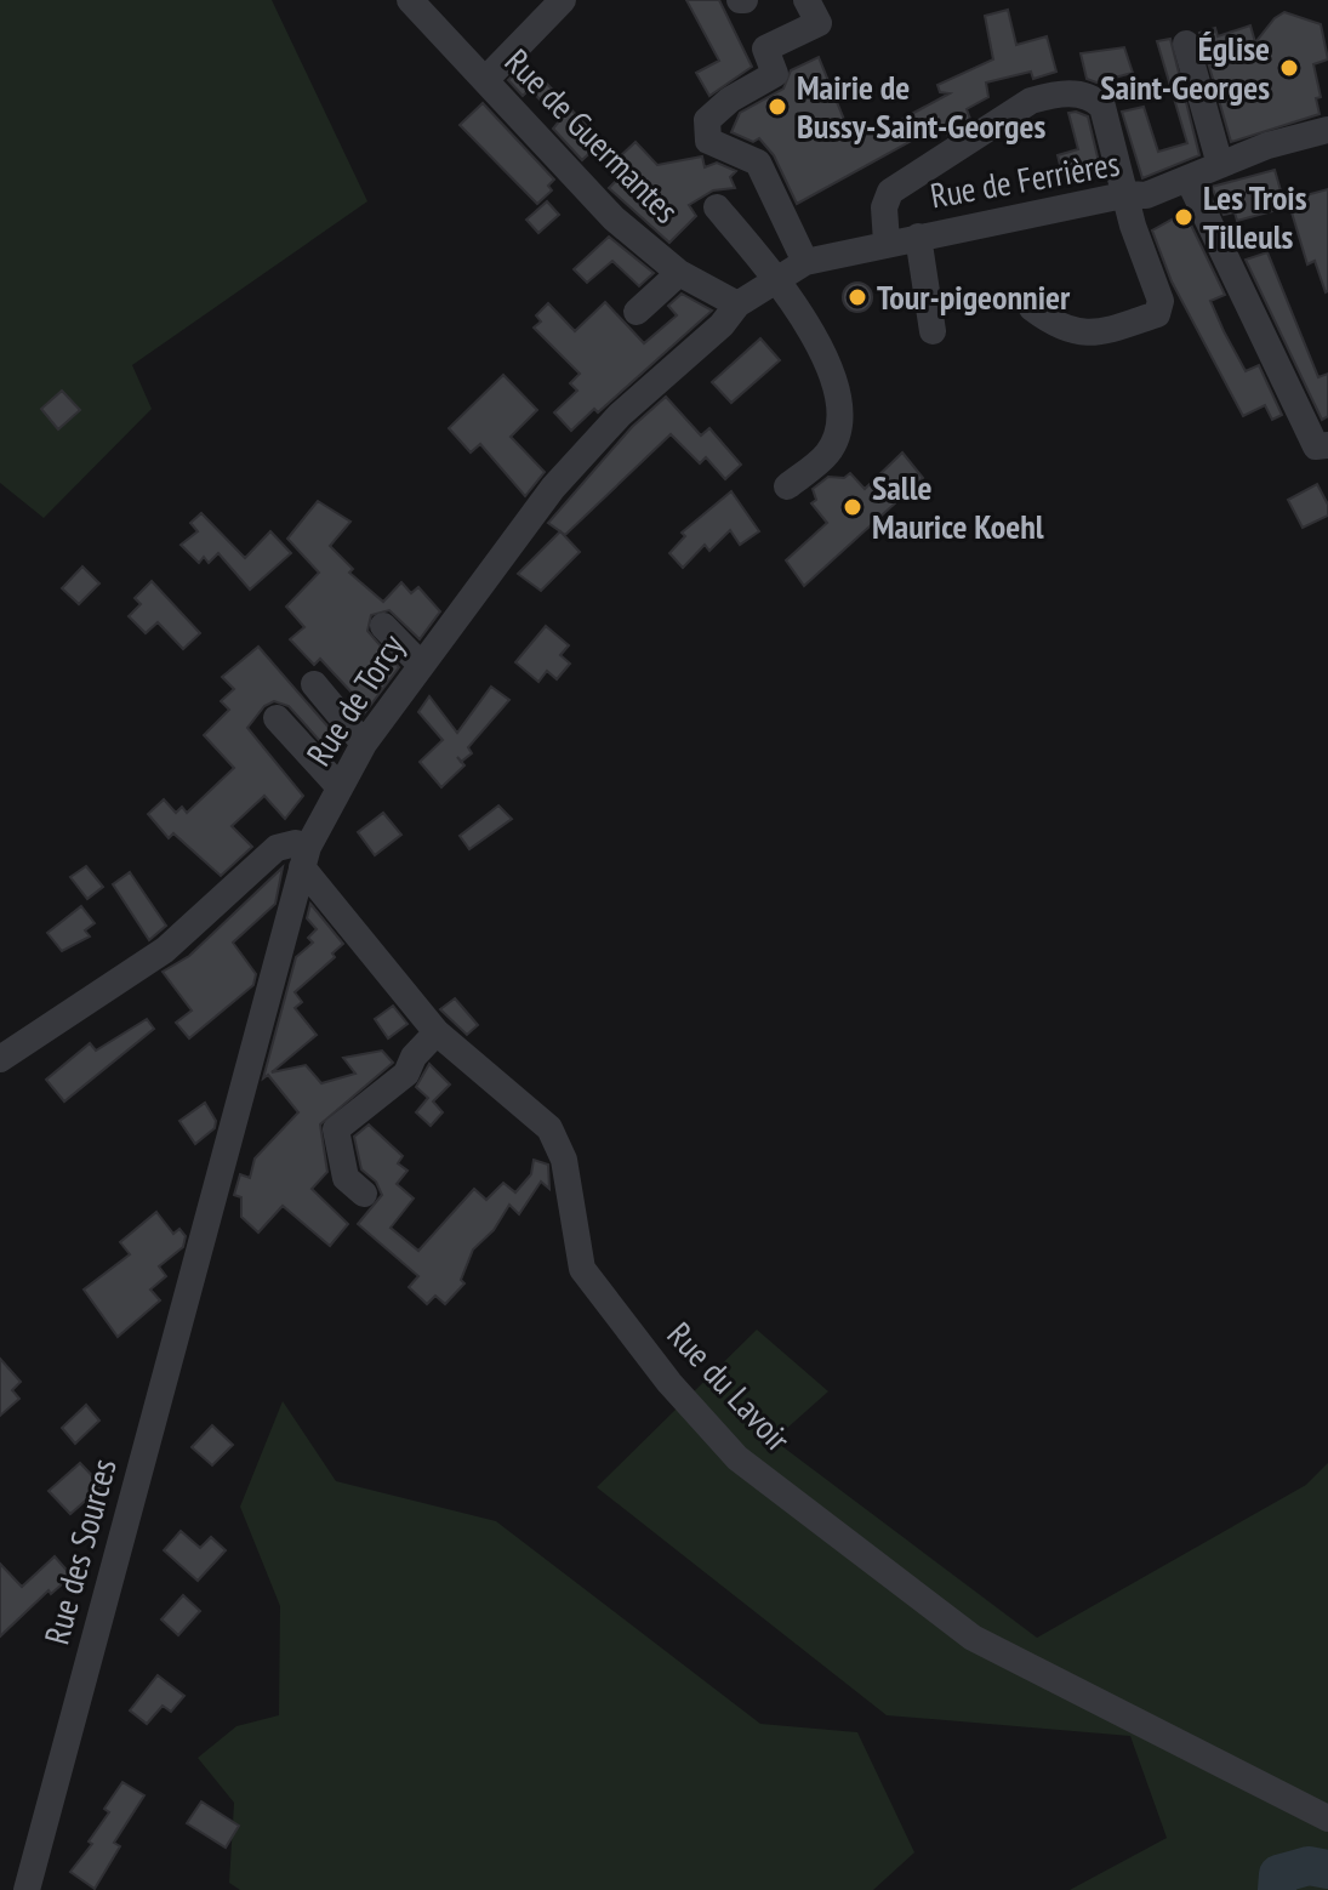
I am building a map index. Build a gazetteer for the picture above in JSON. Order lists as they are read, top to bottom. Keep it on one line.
{"streets":{"street":["Rue de Guermantes","Rue de Ferrières","Rue de Torcy","Rue du Lavoir","Rue des Sources"]},"crossings":[["Rue de Guermantes","Rue de Ferrières"],["Rue de Guermantes","Rue de Torcy"],["Rue de Ferrières","Rue de Torcy"],["Rue de Torcy","Rue du Lavoir"],["Rue de Torcy","Rue des Sources"]],"places":["Église Saint-Georges","Mairie de Bussy-Saint-Georges","Les Trois Tilleuls","Tour-pigeonnier","Salle Maurice Koehl"]}
